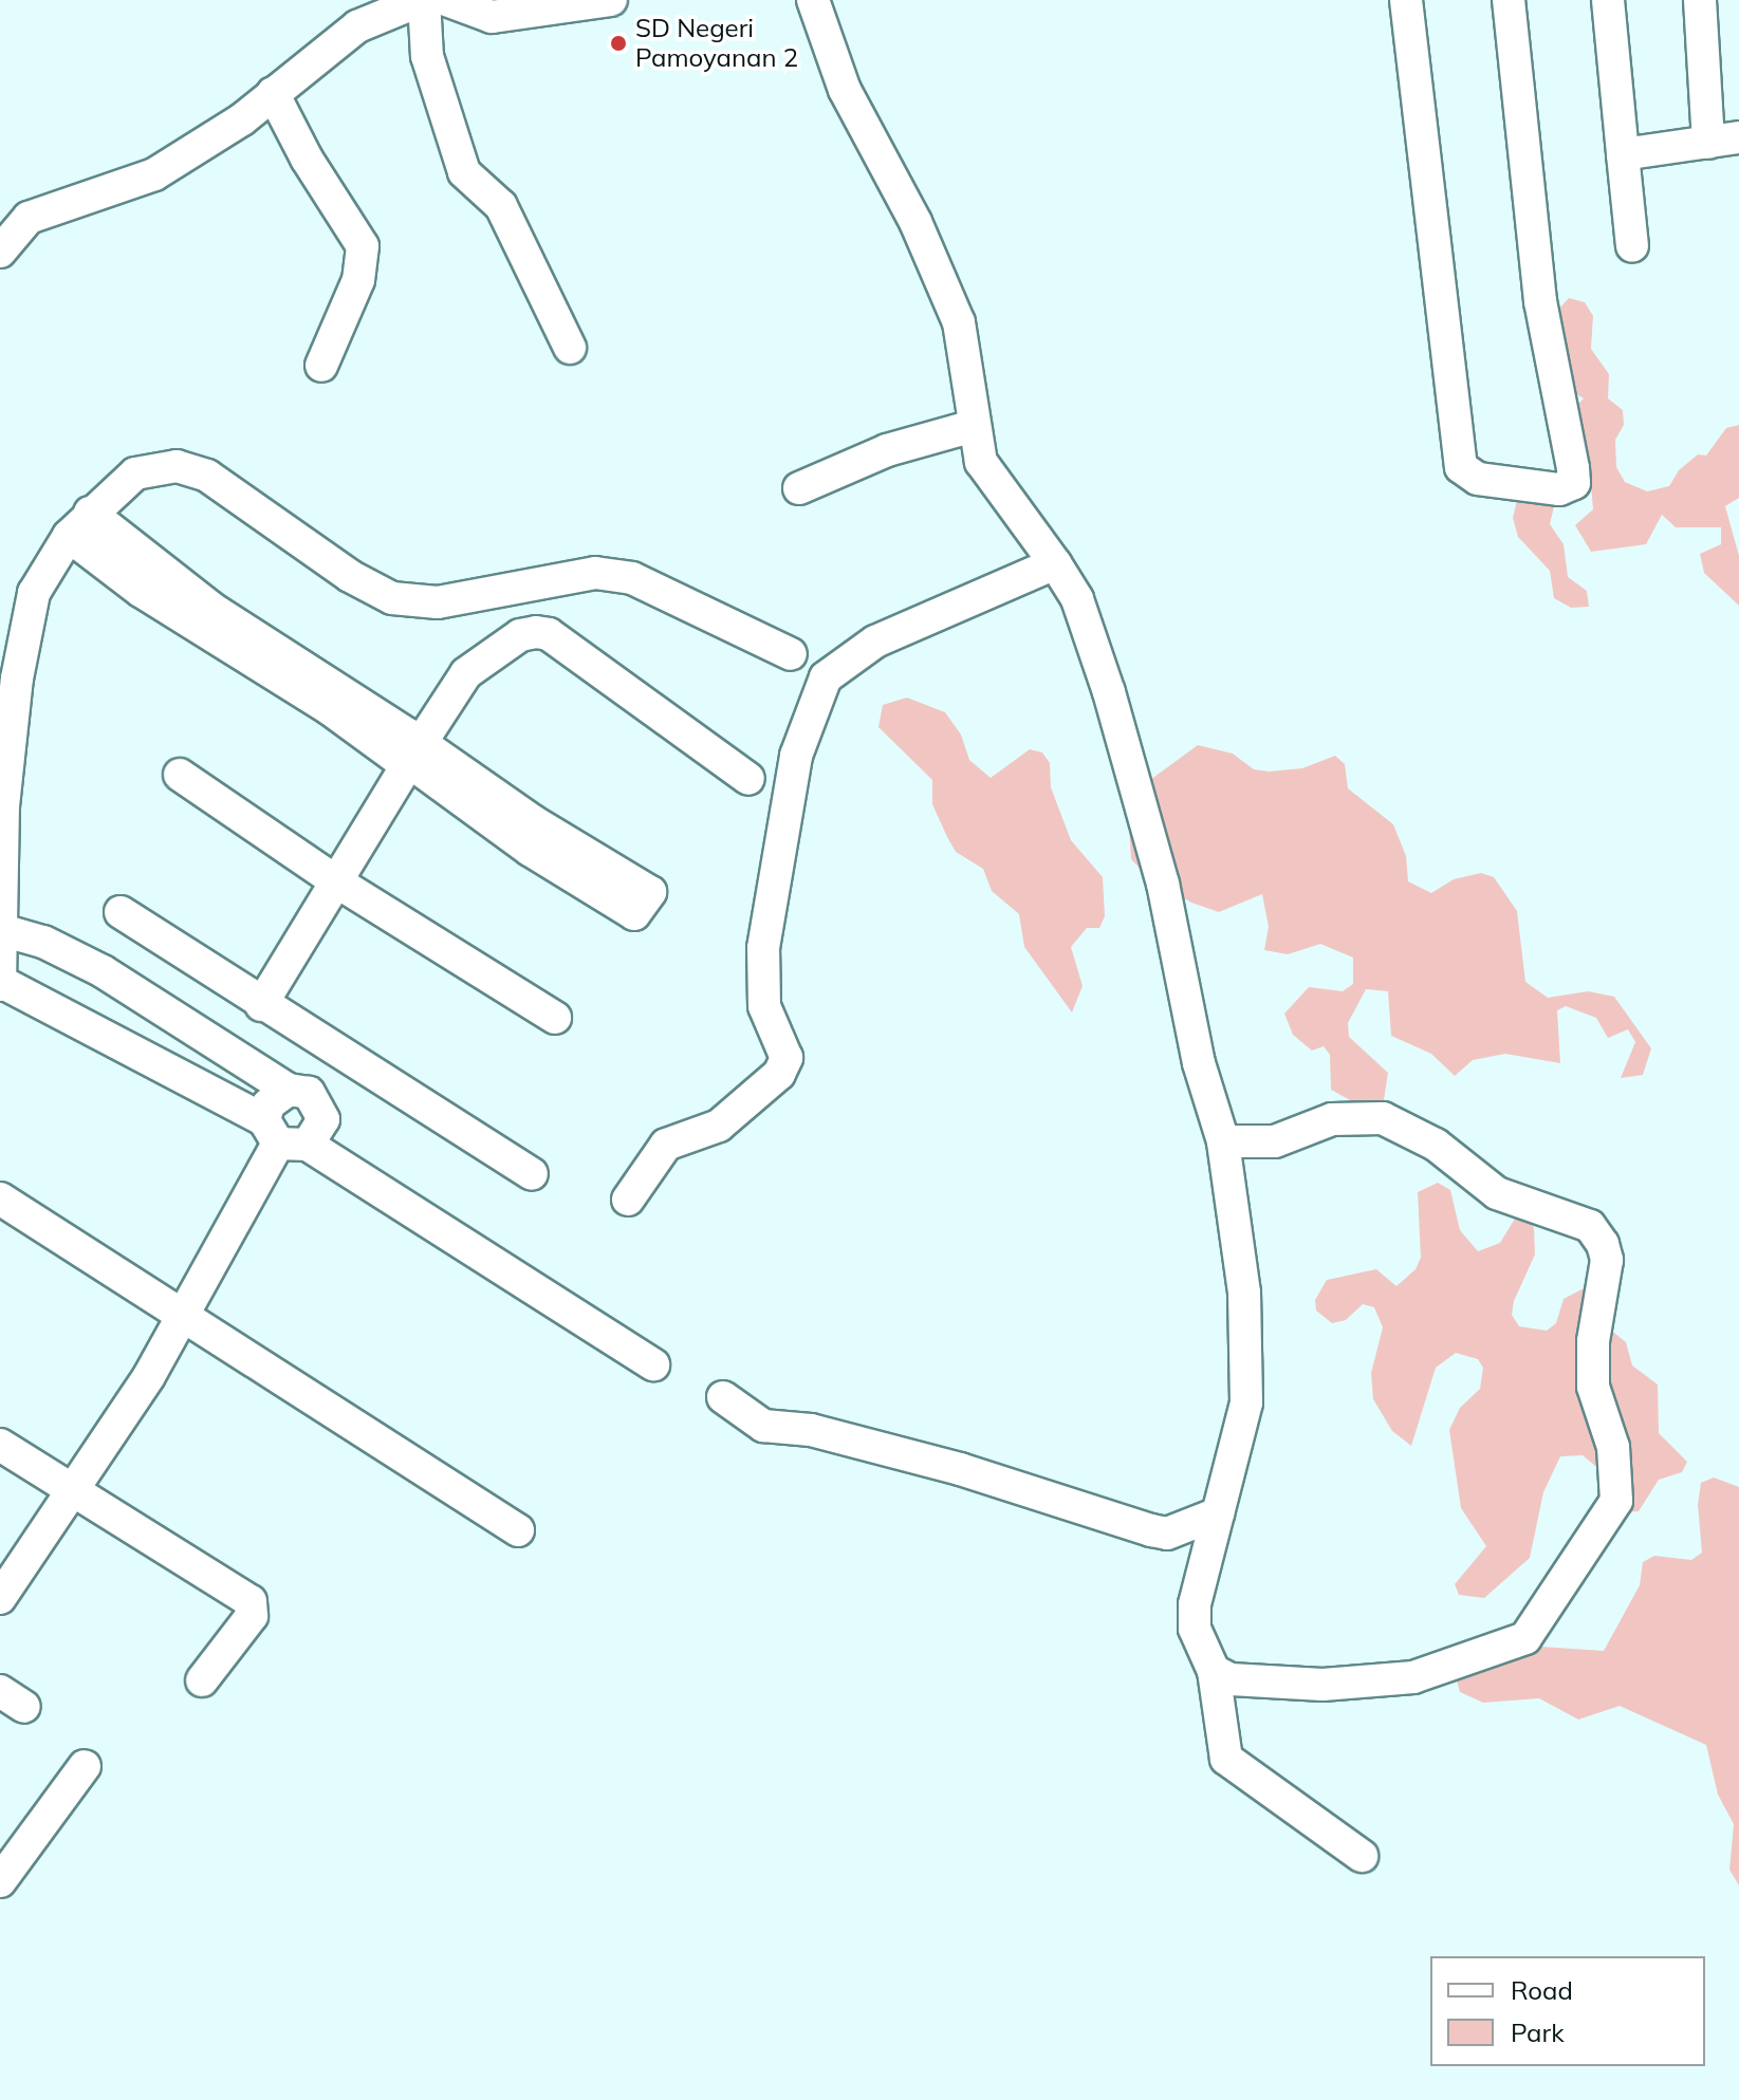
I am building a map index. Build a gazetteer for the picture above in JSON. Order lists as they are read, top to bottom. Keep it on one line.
{"places":["SD Negeri Pamoyanan 2"],"legend":["Road","Park"]}
